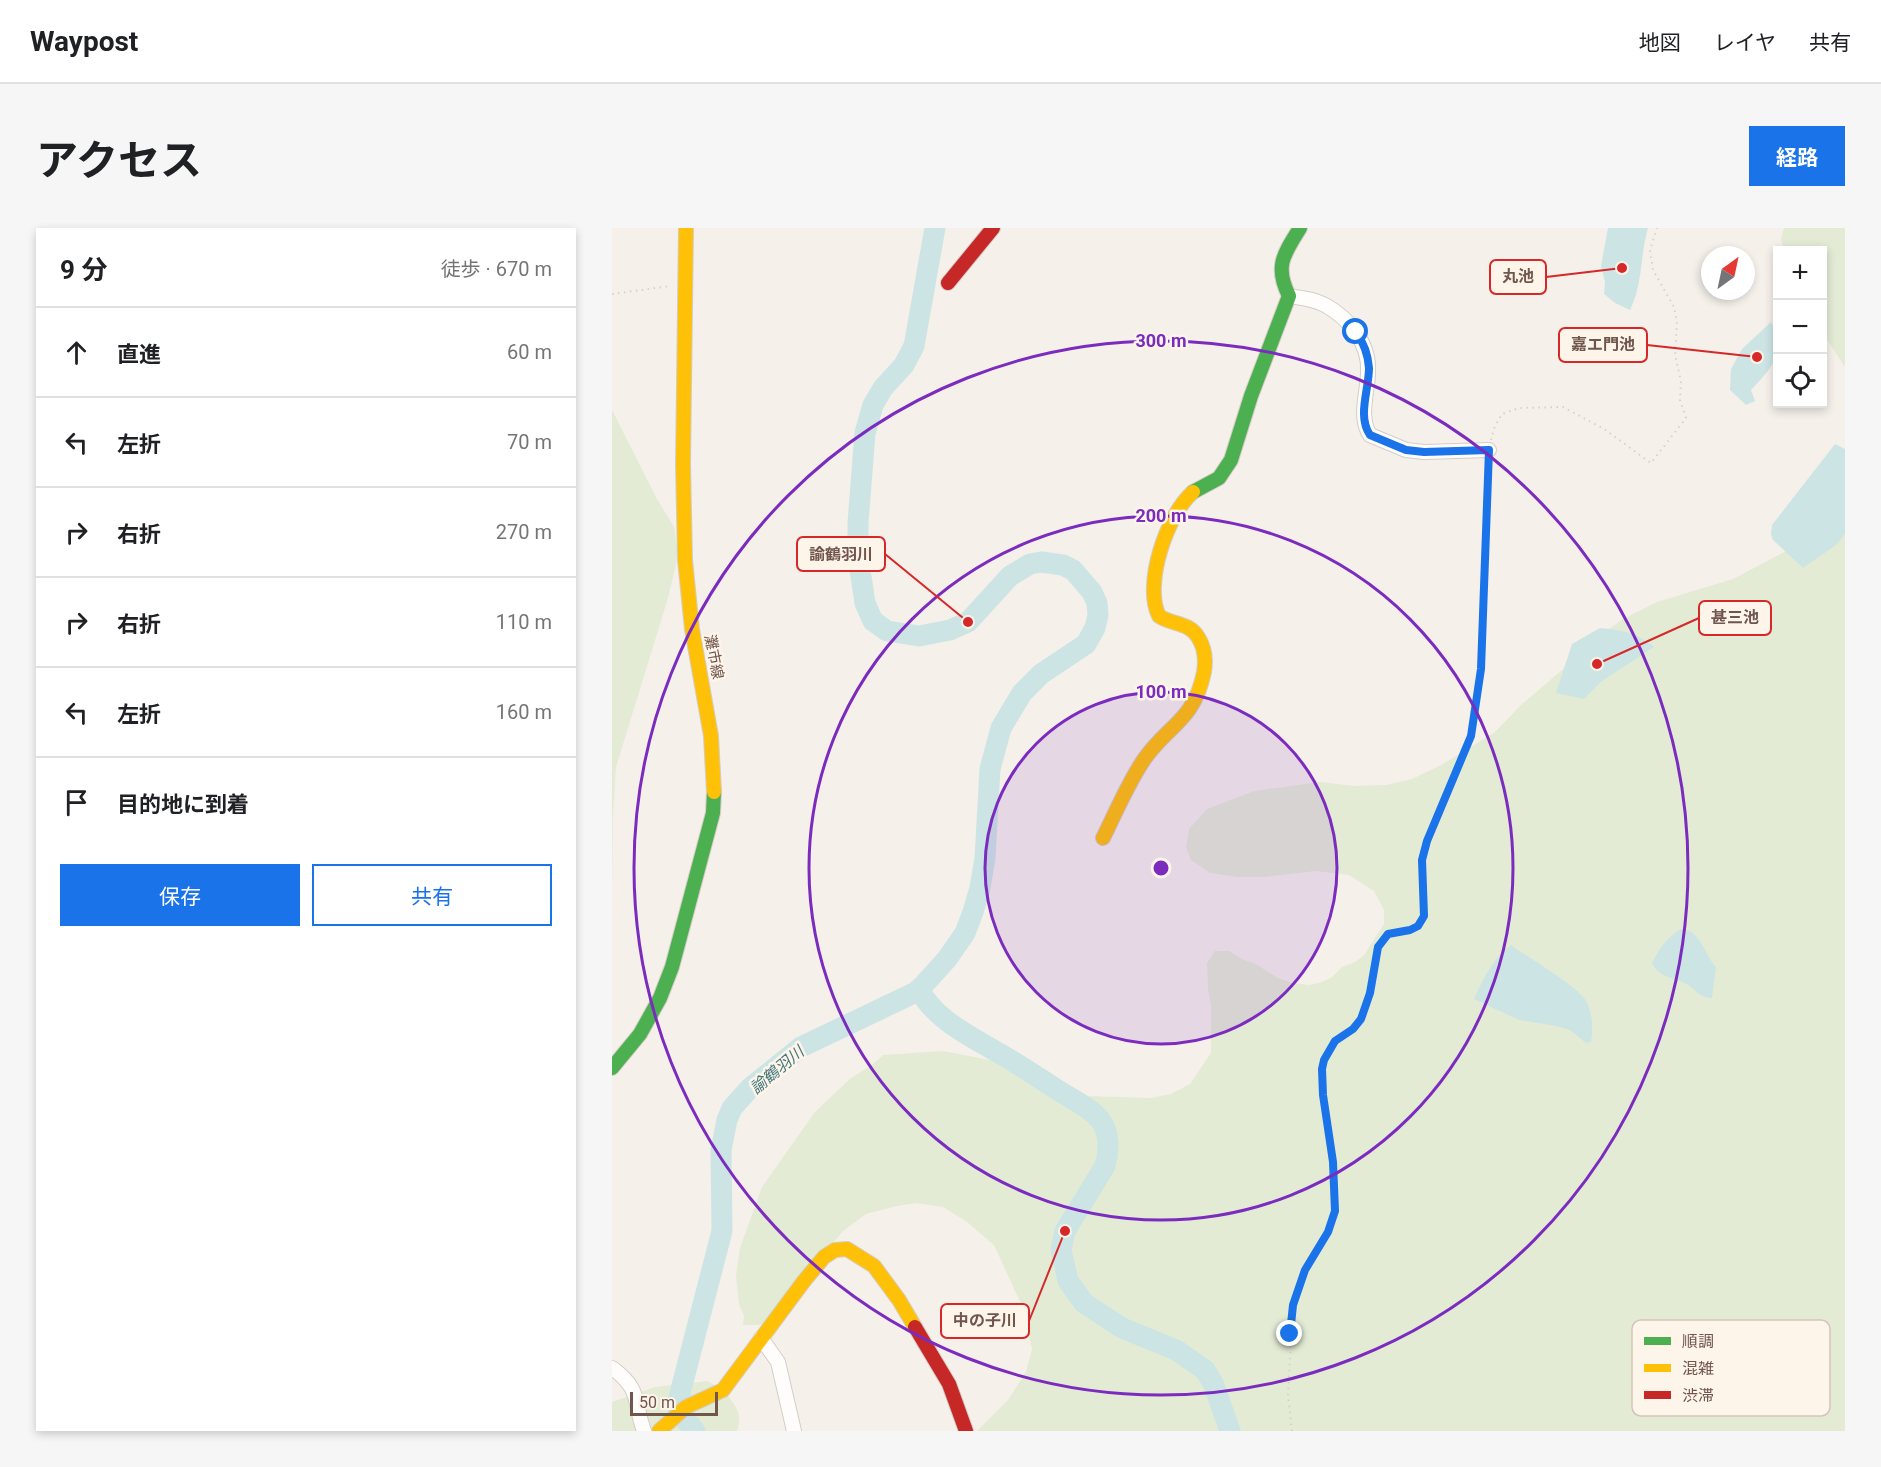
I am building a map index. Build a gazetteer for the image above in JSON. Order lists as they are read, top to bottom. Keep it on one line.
{"streets":{"street":["灘市線"]},"water":["諭鶴羽川"],"places":["丸池","嘉エ門池","諭鶴羽川","甚三池","中の子川"],"legend":["順調","混雑","渋滞"],"scale_bar":"50 m","north":"top right","page":{"header":"Waypost","nav":["地図","レイヤ","共有"],"title":"アクセス","buttons":["経路",["保存","共有"]],"heading":["9 分","徒歩 · 670 m"],"map_buttons":["+","−"],"list":[["直進","60 m"],["左折","70 m"],["右折","270 m"],["右折","110 m"],["左折","160 m"],"目的地に到着"],"scale":"50 m"},"rings":["300 m","200 m","100 m"]}
